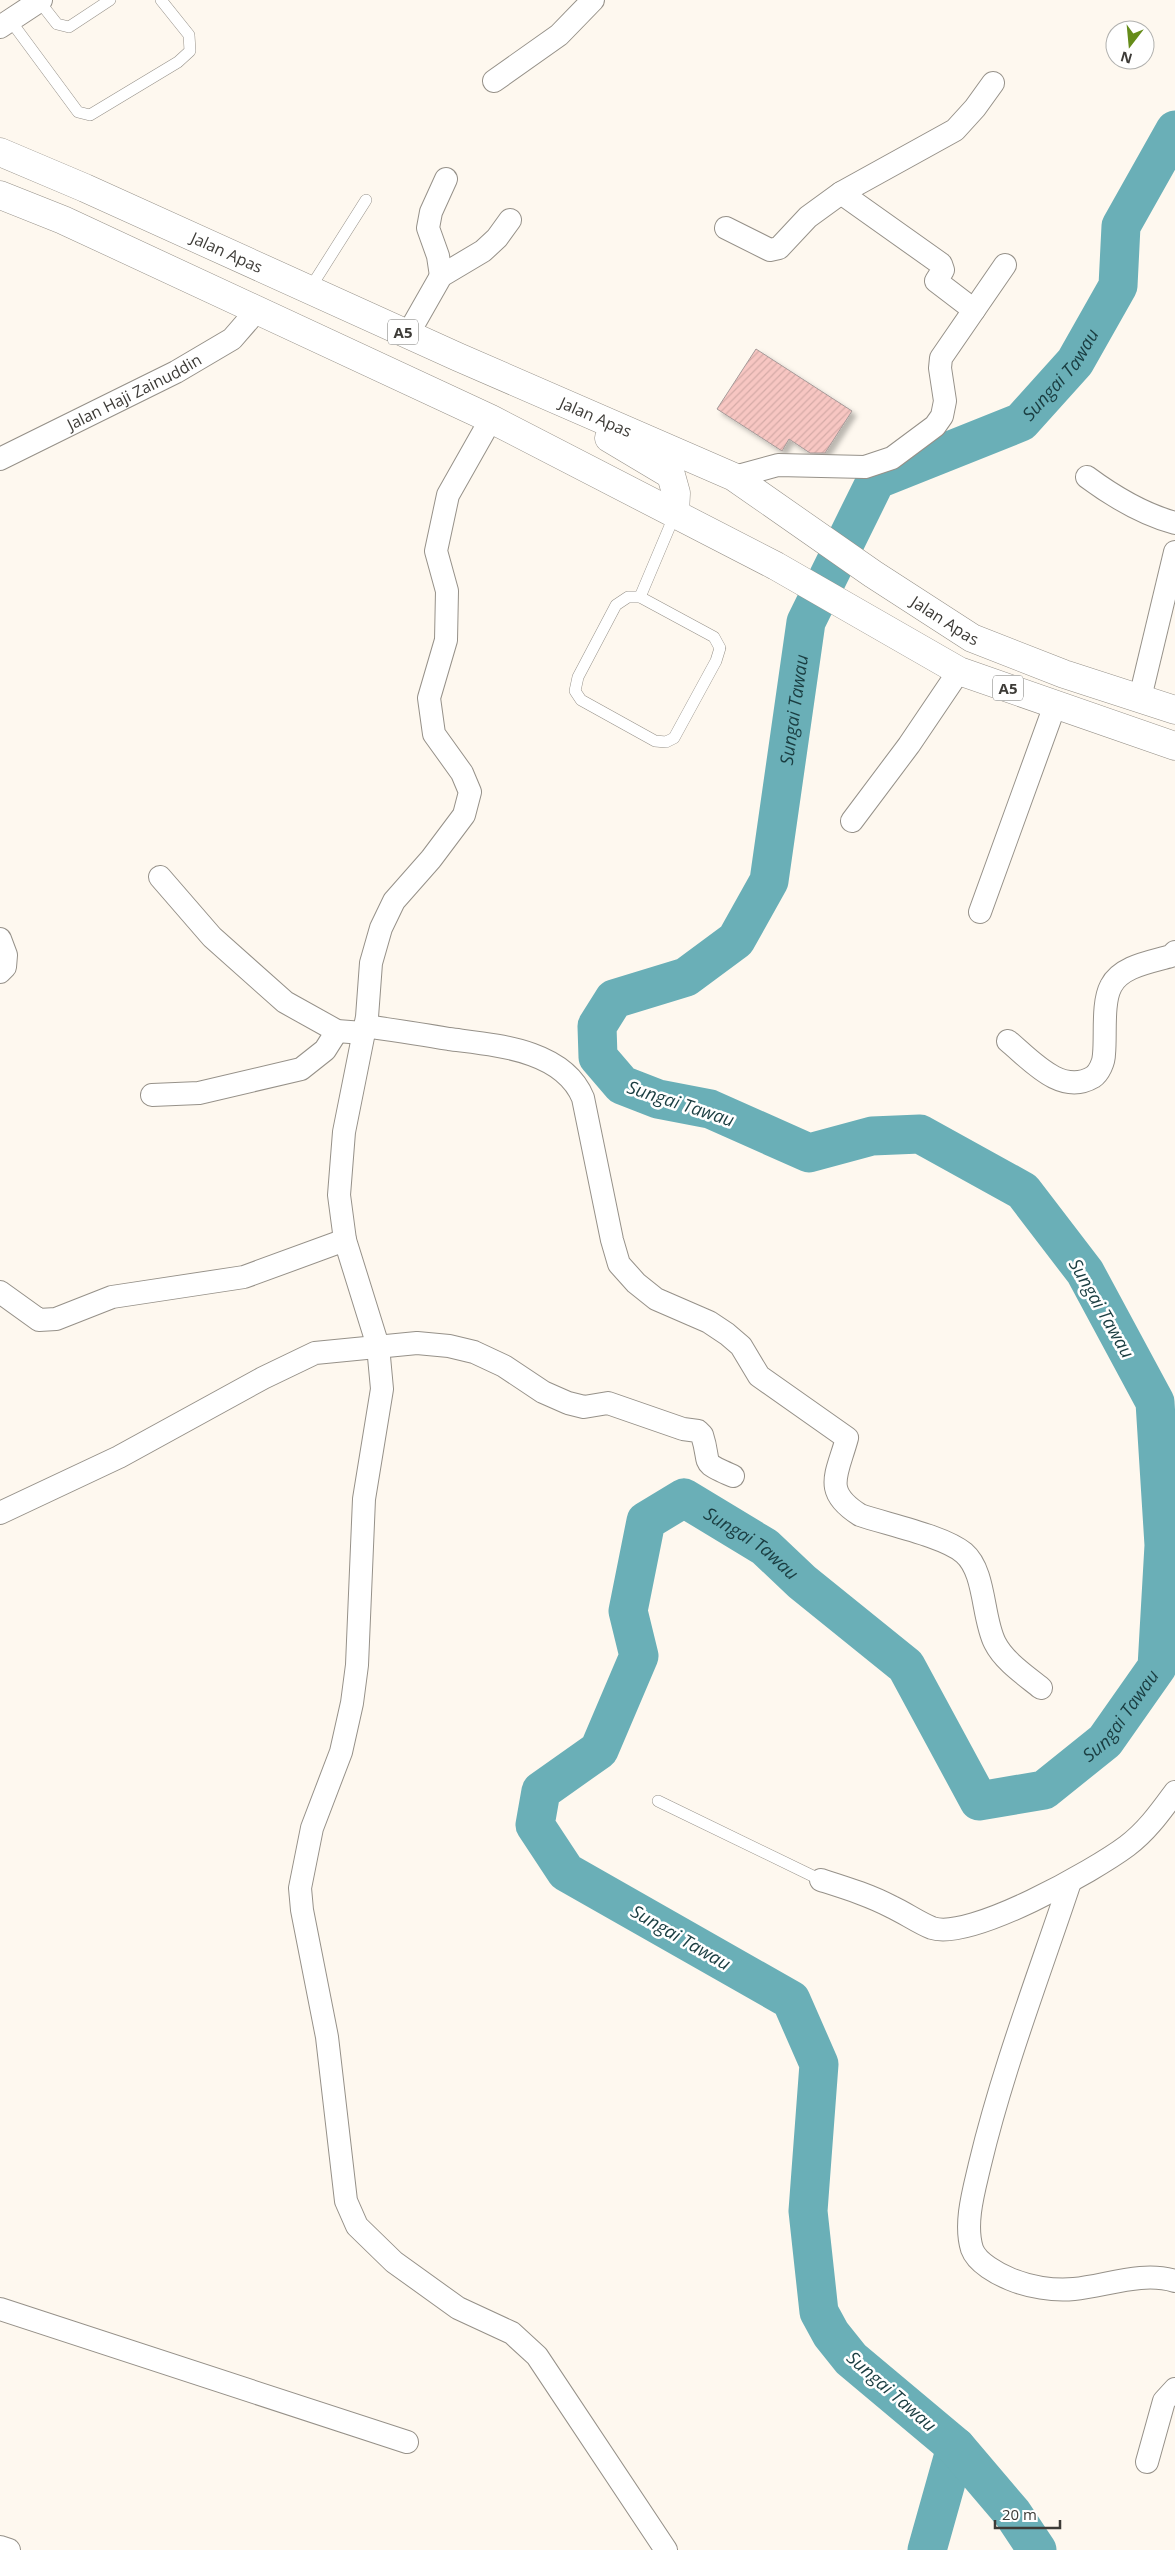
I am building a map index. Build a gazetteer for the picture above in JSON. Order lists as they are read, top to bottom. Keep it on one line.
{"streets":{"highway":["Jalan Apas","A5"],"street":["Jalan Haji Zainuddin"]},"crossings":[["A5","Jalan Haji Zainuddin"]],"water":["Sungai Tawau"],"scale_bar":"20 m","north":"bottom"}
